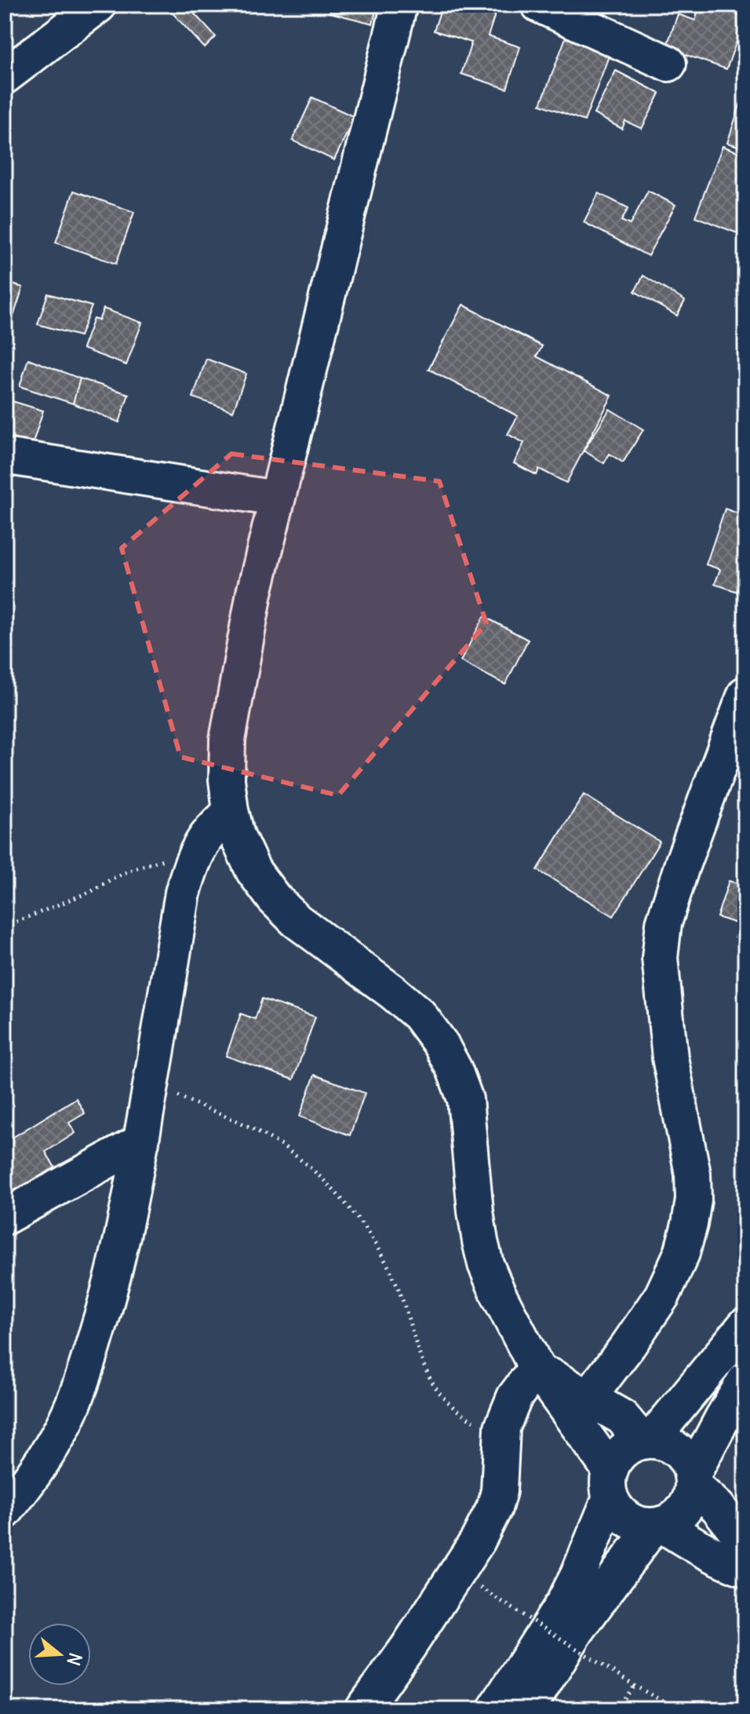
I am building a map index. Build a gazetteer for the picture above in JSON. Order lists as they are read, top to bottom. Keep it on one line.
{"north":"right"}
